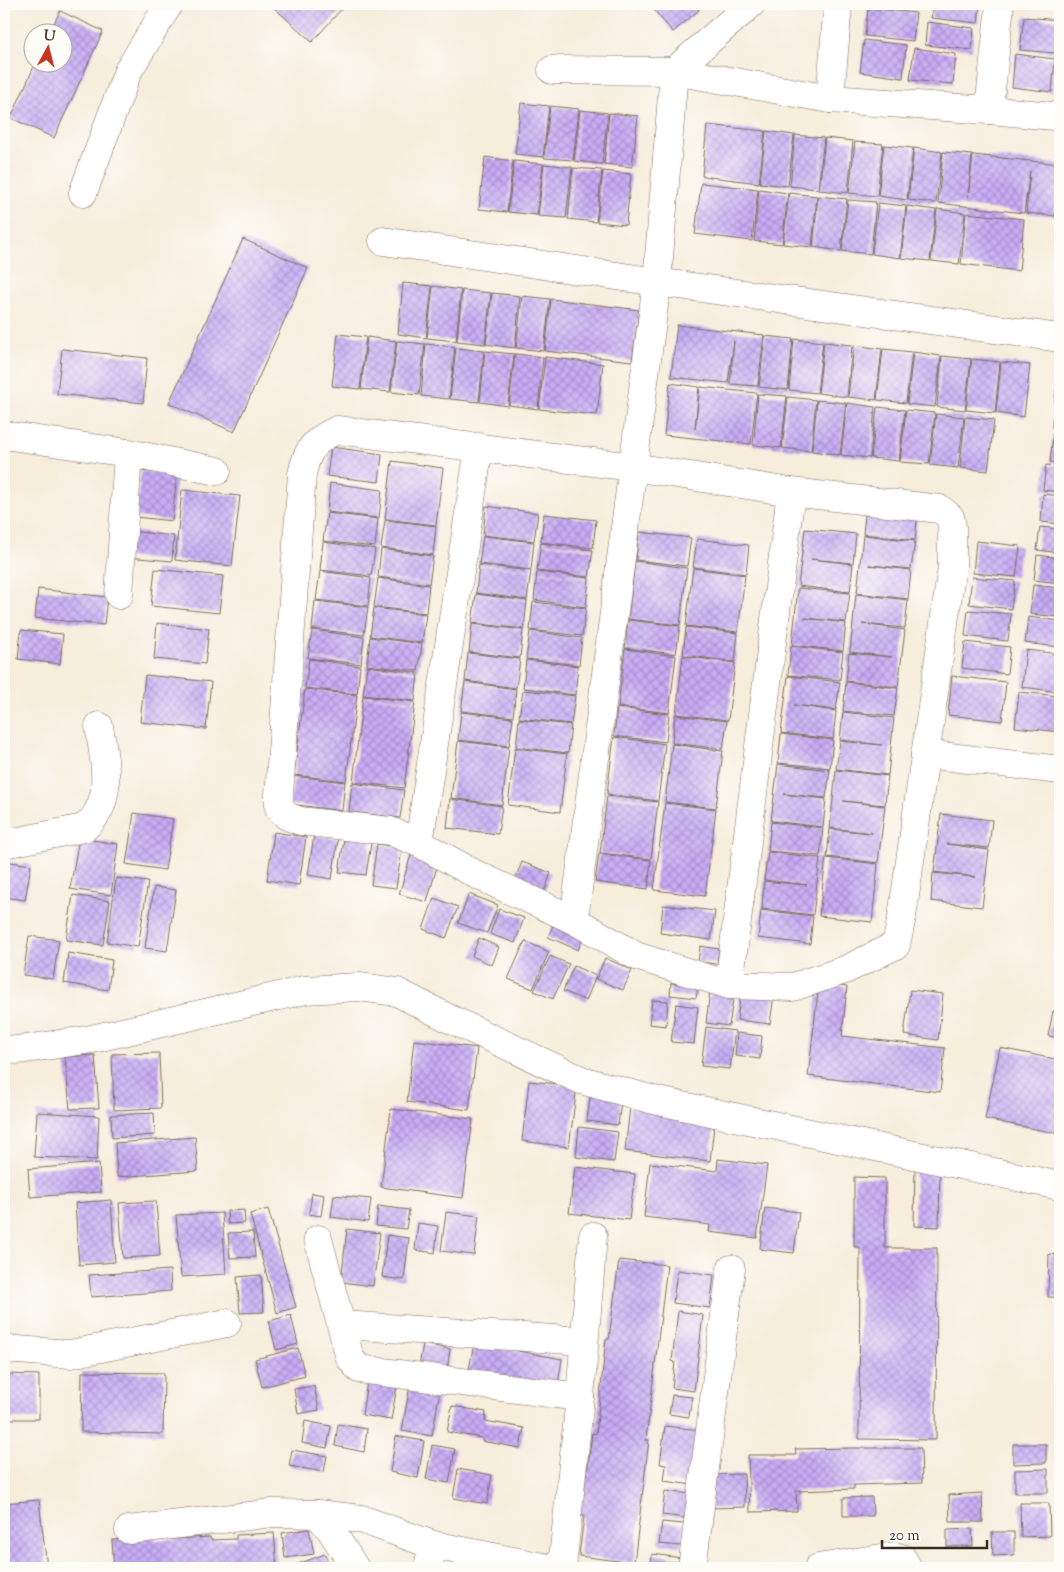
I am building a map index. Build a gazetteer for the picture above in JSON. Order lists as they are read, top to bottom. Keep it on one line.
{"scale_bar":"20 m","north":"top"}
